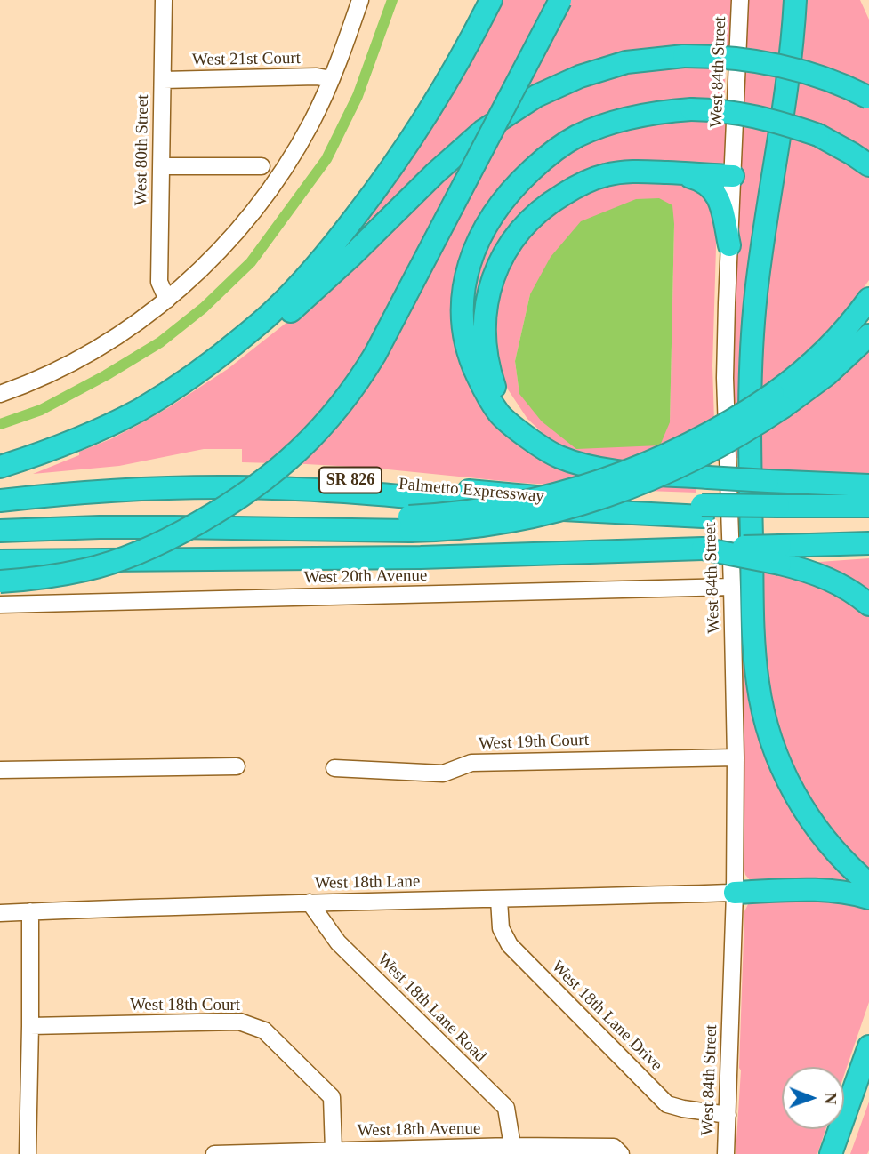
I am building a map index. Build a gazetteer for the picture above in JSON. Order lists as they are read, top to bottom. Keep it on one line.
{"streets":{"highway":["SR 826","Palmetto Expressway"],"street":["West 21st Court","West 84th Street","West 80th Street","West 20th Avenue","West 19th Court","West 18th Lane","West 18th Court","West 18th Lane Road","West 18th Lane Drive","West 18th Avenue"]},"crossings":[["West 21st Court","West 80th Street"],["West 84th Street","West 20th Avenue"],["West 84th Street","West 19th Court"],["West 84th Street","West 18th Lane"],["West 84th Street","West 18th Lane Drive"],["West 18th Lane","West 18th Lane Road"],["West 18th Lane","West 18th Lane Drive"],["West 18th Court","West 18th Avenue"],["West 18th Lane Road","West 18th Avenue"]],"north":"right"}
